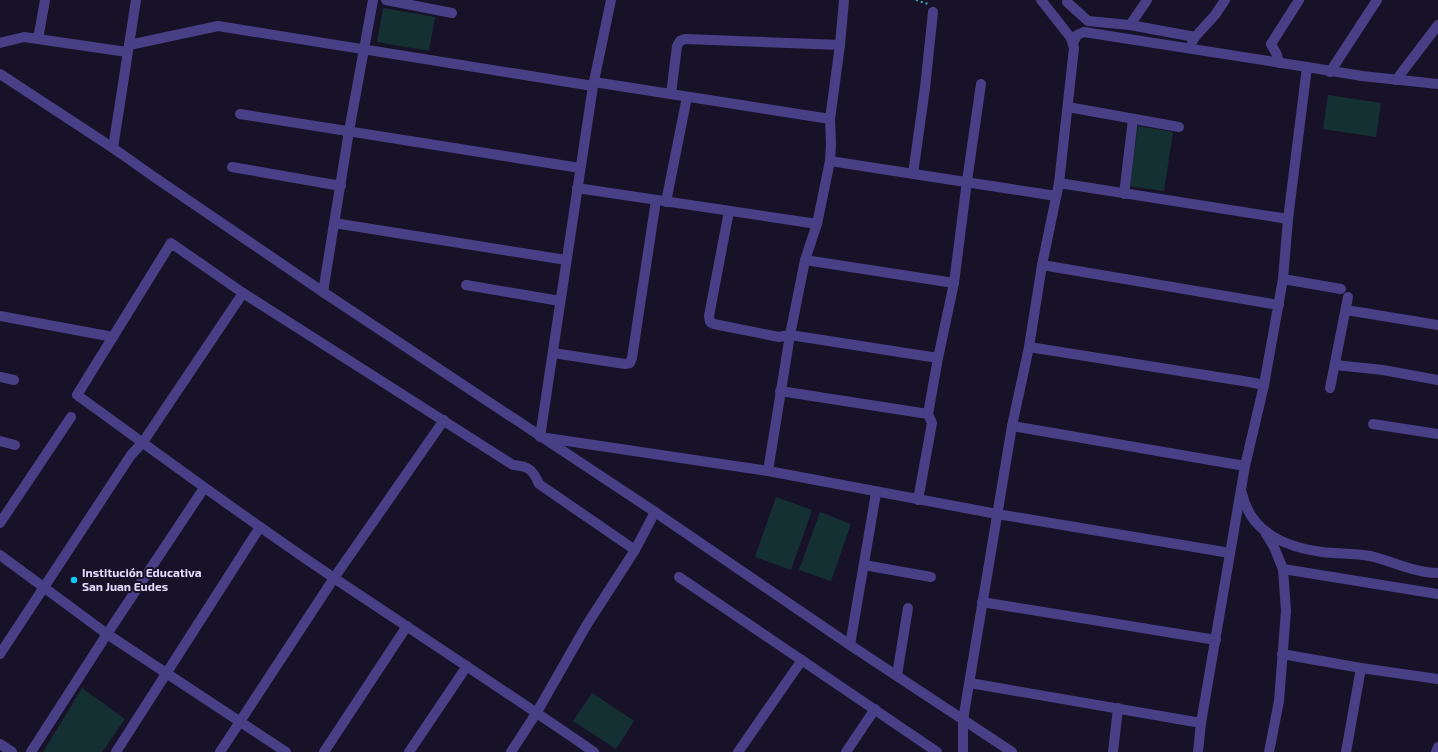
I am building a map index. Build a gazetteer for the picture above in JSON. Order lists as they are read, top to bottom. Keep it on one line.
{"places":["Institución Educativa San Juan Eudes"]}
